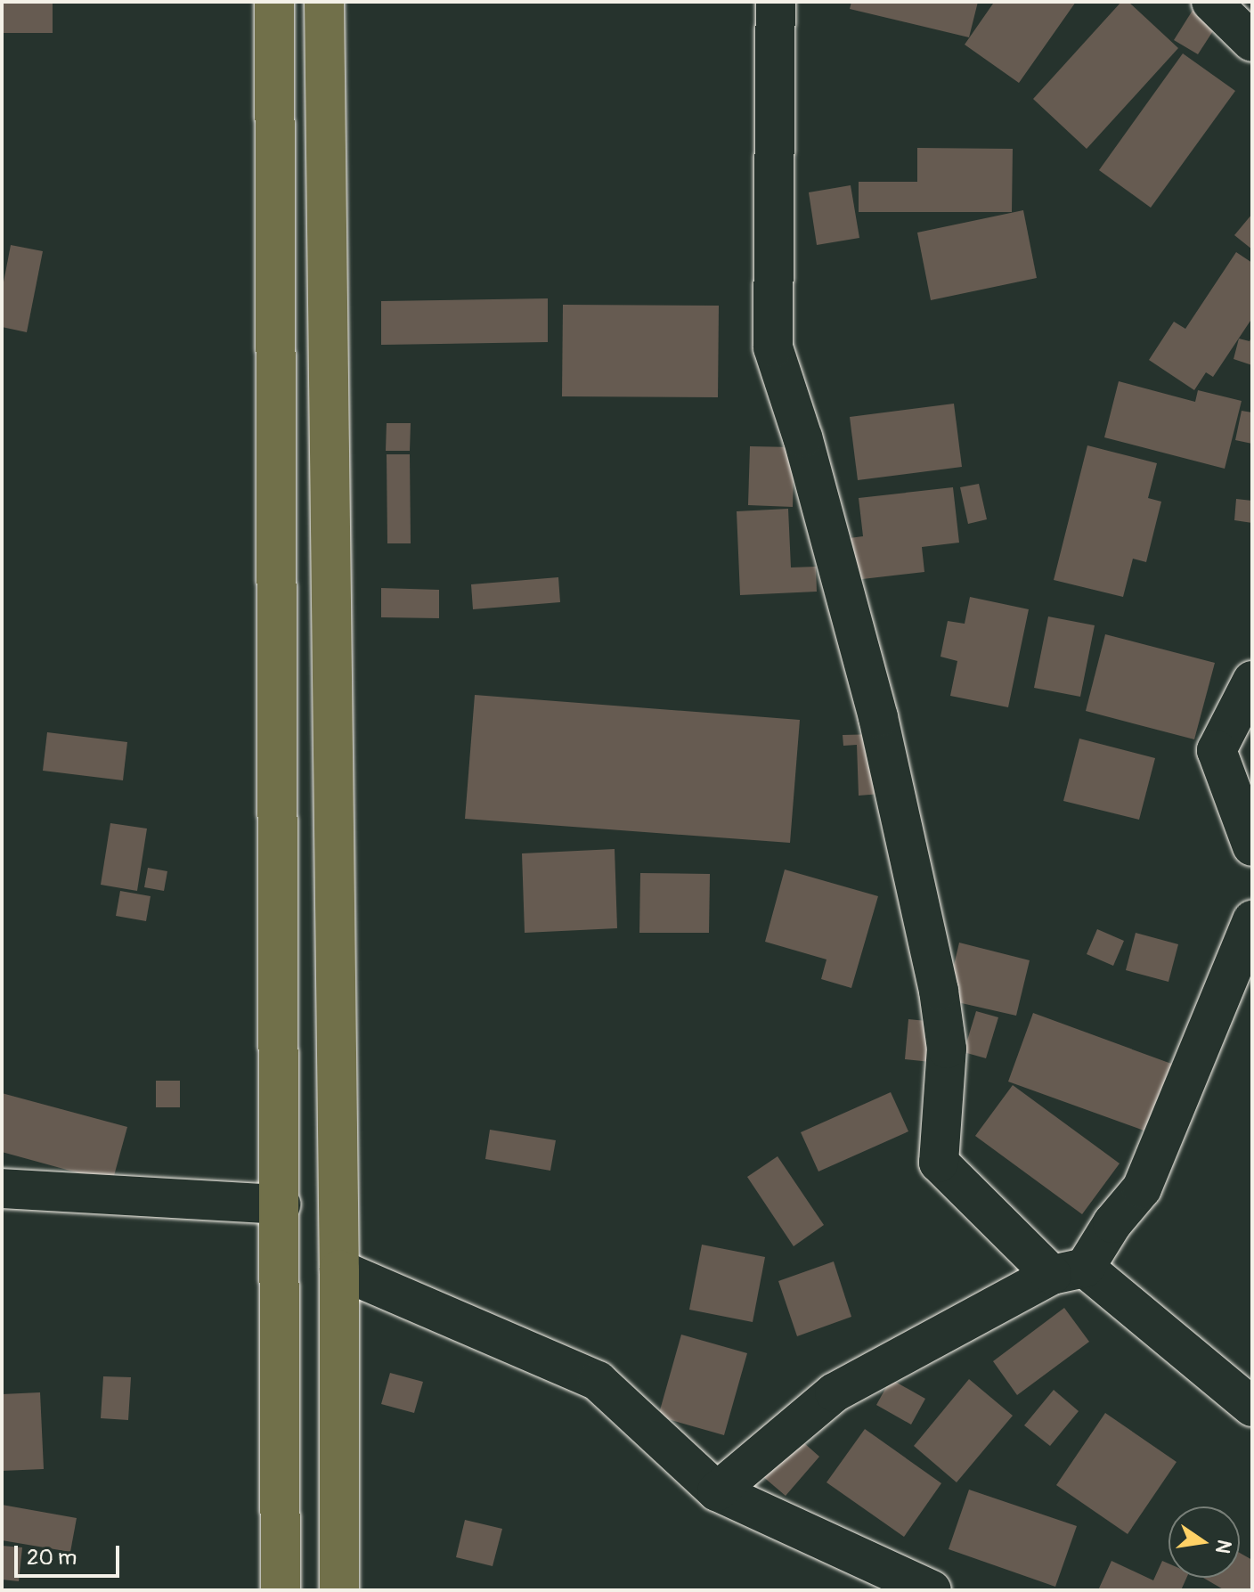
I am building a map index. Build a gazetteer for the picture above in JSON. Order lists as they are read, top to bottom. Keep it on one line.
{"scale_bar":"20 m","north":"right"}
